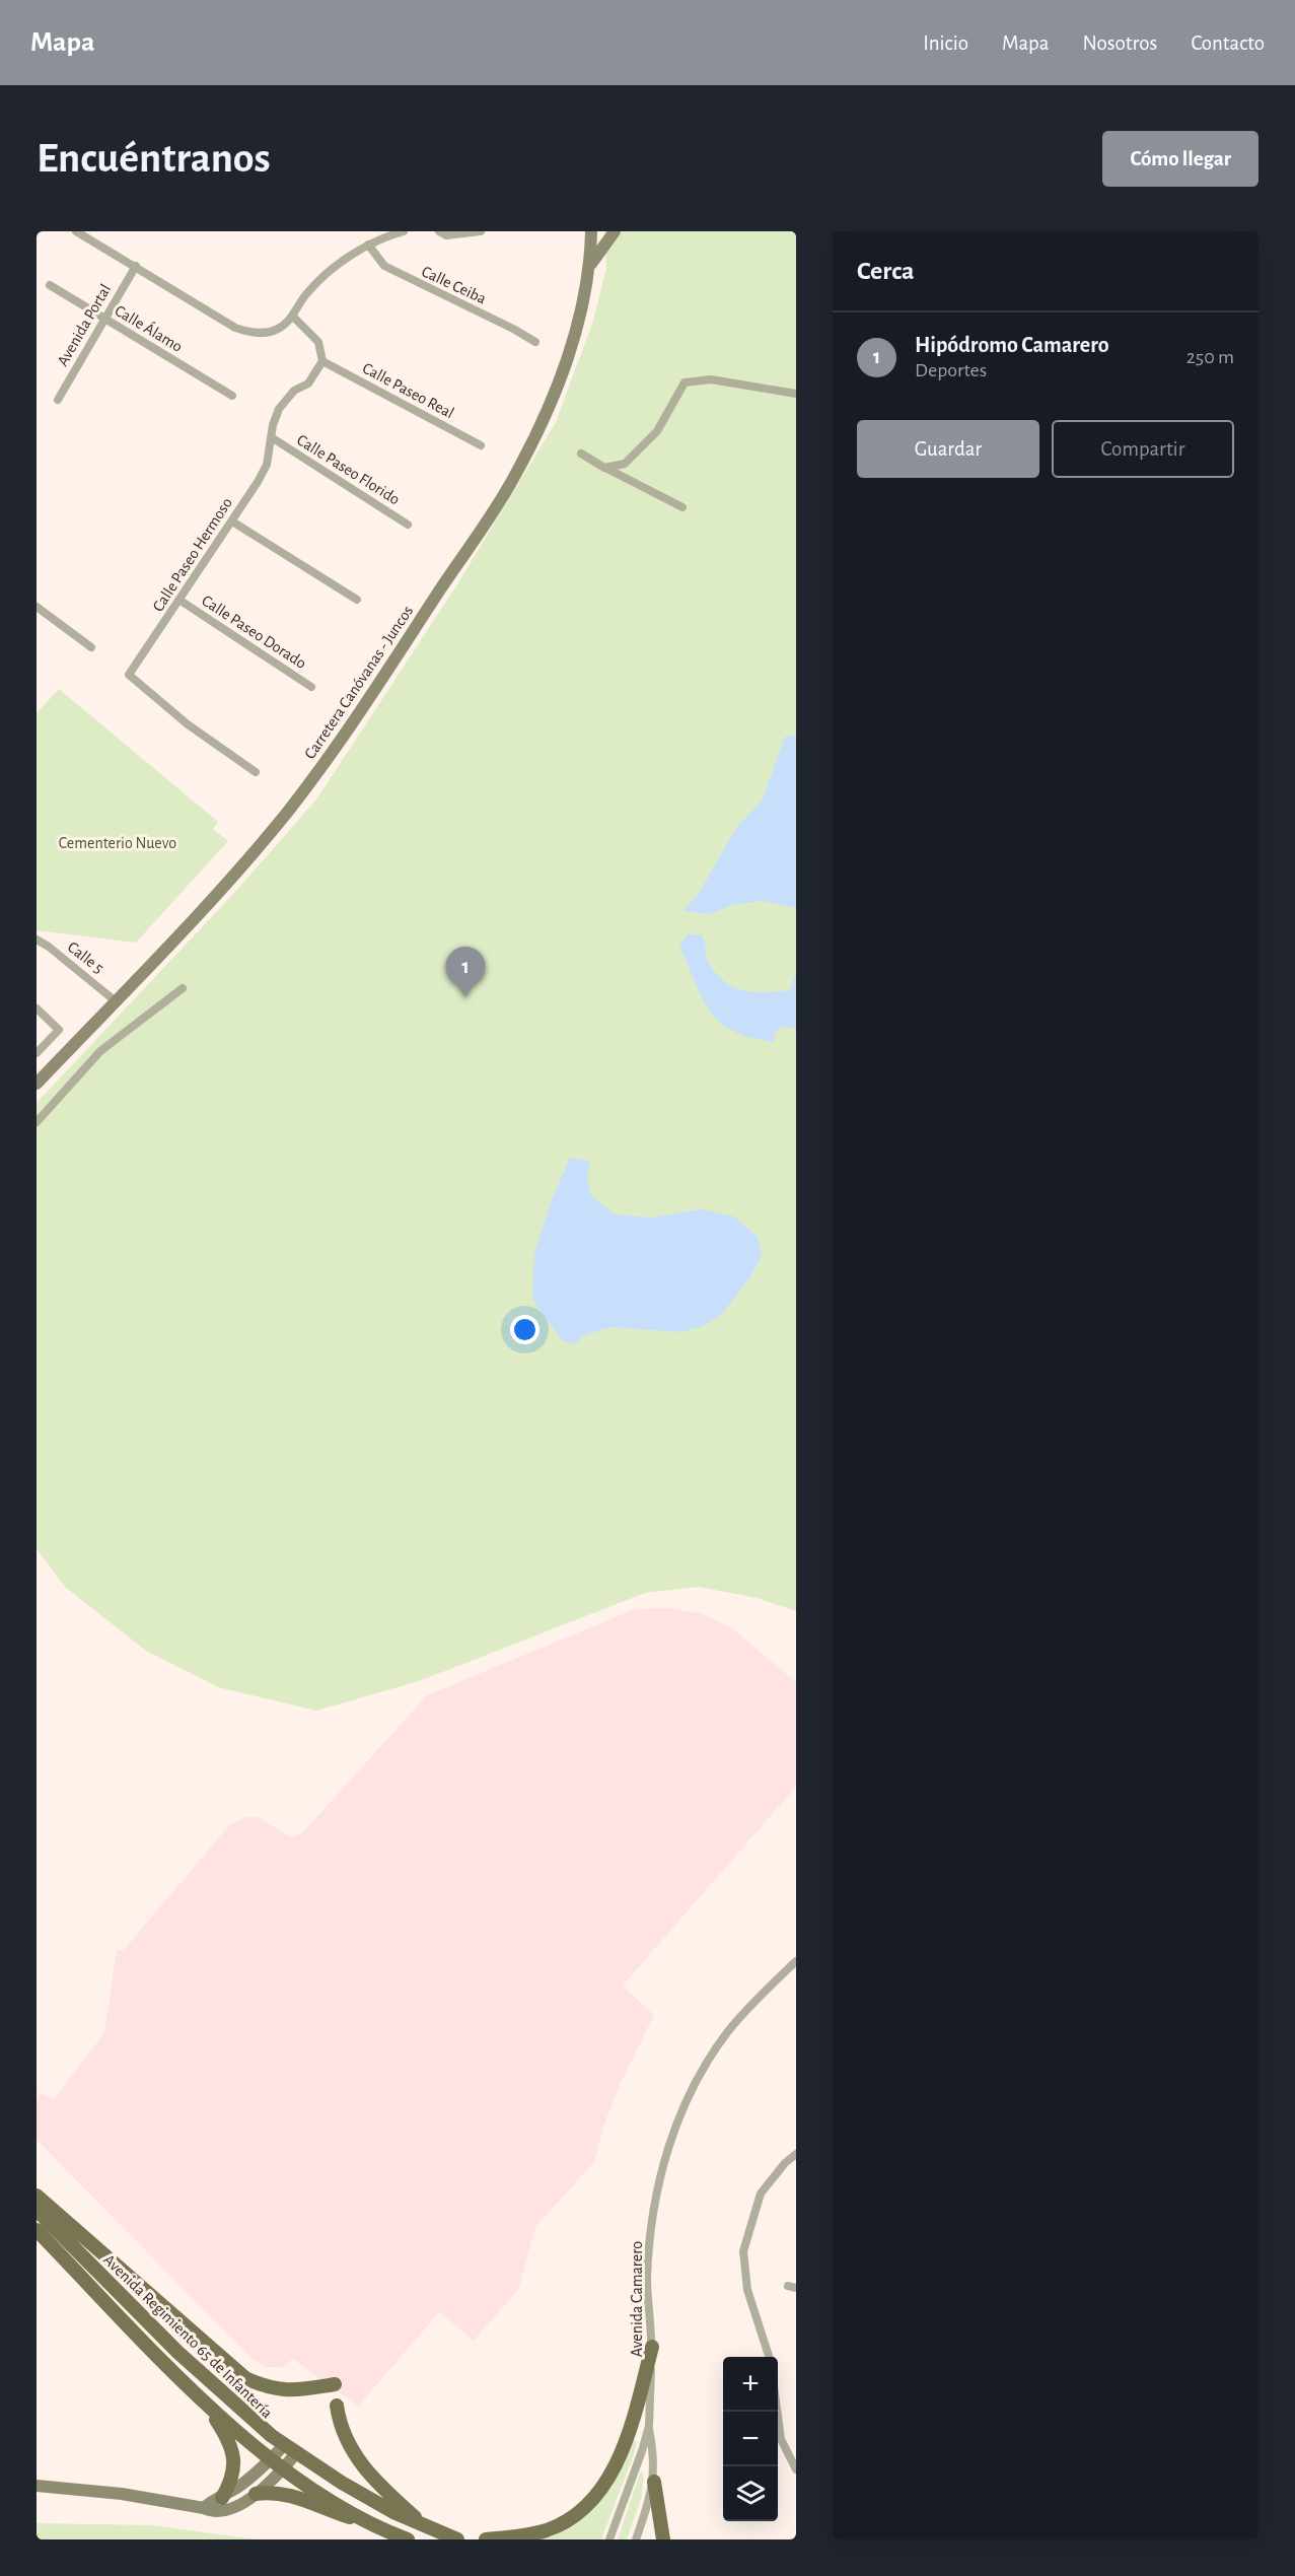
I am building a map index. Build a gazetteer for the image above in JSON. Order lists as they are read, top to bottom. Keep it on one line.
{"streets":{"main road":["Carretera Canóvanas - Juncos","Avenida Regimiento 65 de Infantería"],"street":["Calle Ceiba","Avenida Portal","Calle Álamo","Calle Paseo Real","Calle Paseo Florido","Calle Paseo Hermoso","Calle Paseo Dorado","Calle 5","Avenida Camarero"]},"crossings":[["Avenida Portal","Calle Álamo"],["Calle Paseo Real","Calle Paseo Hermoso"],["Calle Paseo Florido","Calle Paseo Hermoso"],["Calle Paseo Hermoso","Calle Paseo Dorado"],["Carretera Canóvanas - Juncos","Calle 5"]],"parks":["Cementerio Nuevo"],"page":{"header":"Mapa","nav":["Inicio","Mapa","Nosotros","Contacto"],"buttons":["Cómo llegar",["Guardar","Compartir"]],"title":"Encuéntranos","heading":"Cerca","list":[{"mark":"1","name":"Hipódromo Camarero","note":"Deportes","value":"250 m"}],"pins":"1","map_buttons":["+","−"]}}
